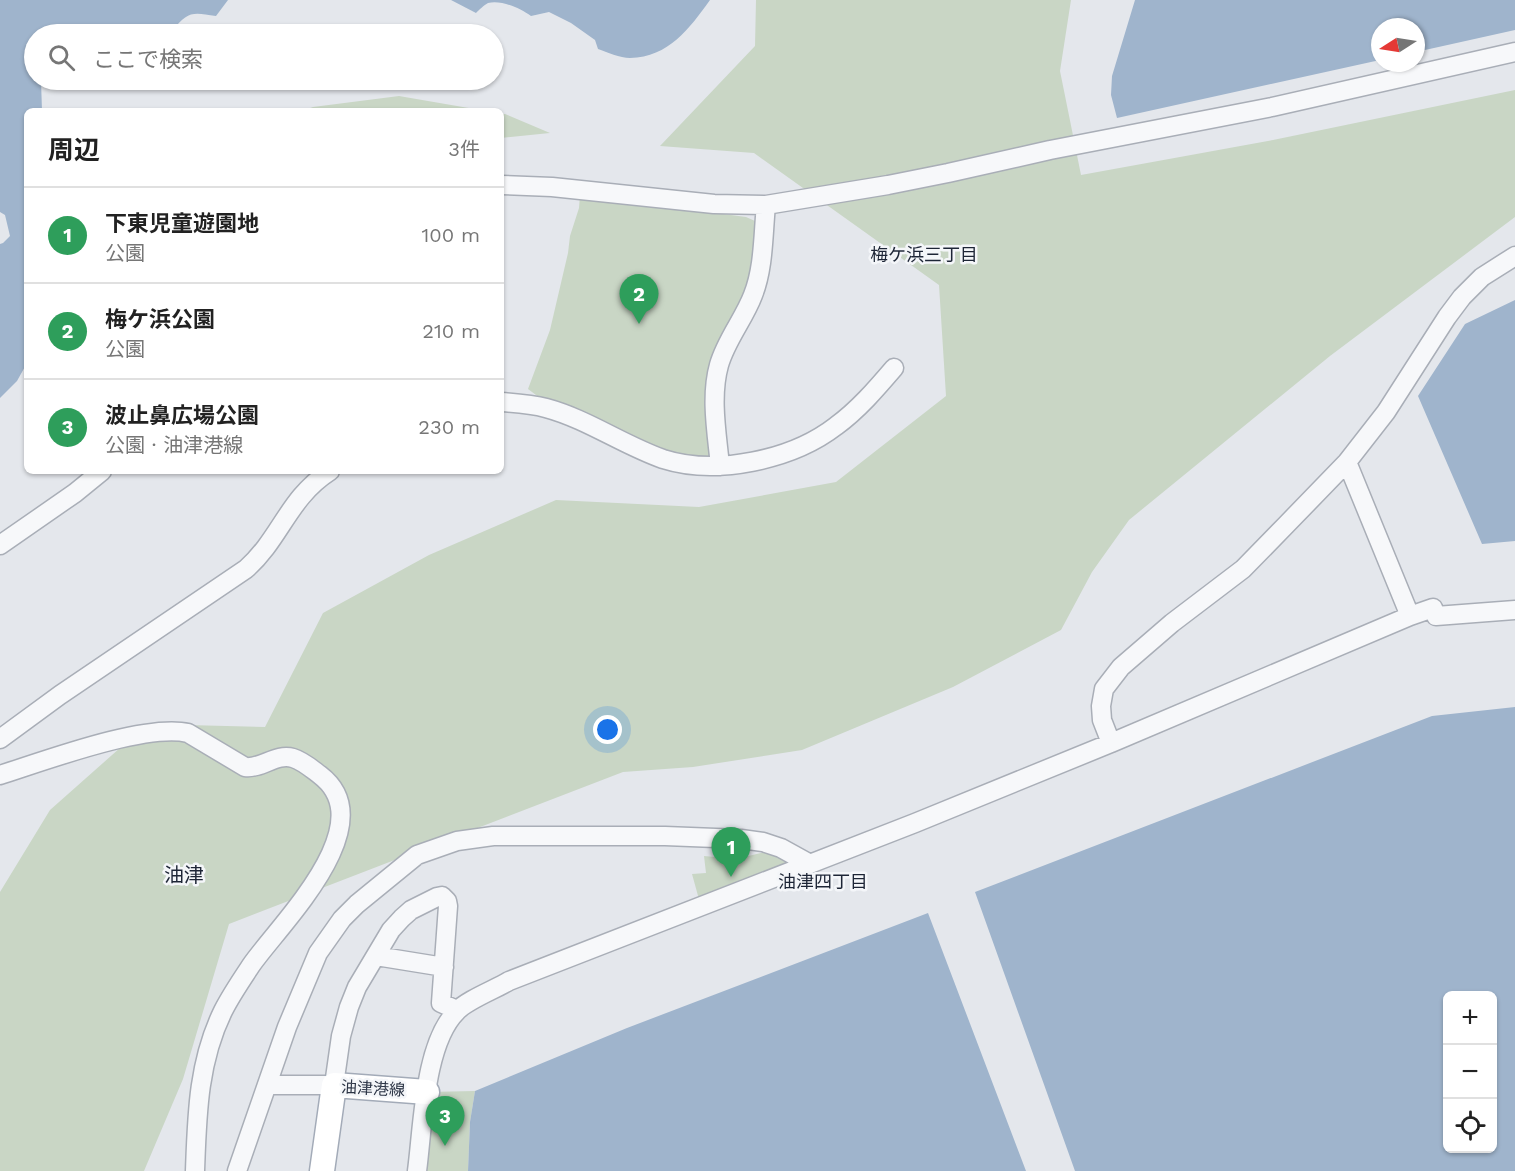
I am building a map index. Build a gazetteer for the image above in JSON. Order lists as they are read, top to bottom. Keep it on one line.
{"streets":{"main road":["油津港線"]},"districts":["梅ケ浜三丁目","油津","油津四丁目"],"north":"left","page":{"search":"ここで検索","heading":["周辺","3件"],"list":[{"mark":"1","name":"下東児童遊園地","note":"公園","value":"100 m"},{"mark":"2","name":"梅ケ浜公園","note":"公園","value":"210 m"},{"mark":"3","name":"波止鼻広場公園","note":"公園 · 油津港線","value":"230 m"}],"pins":["2","1","3"],"map_buttons":["+","−"]}}
